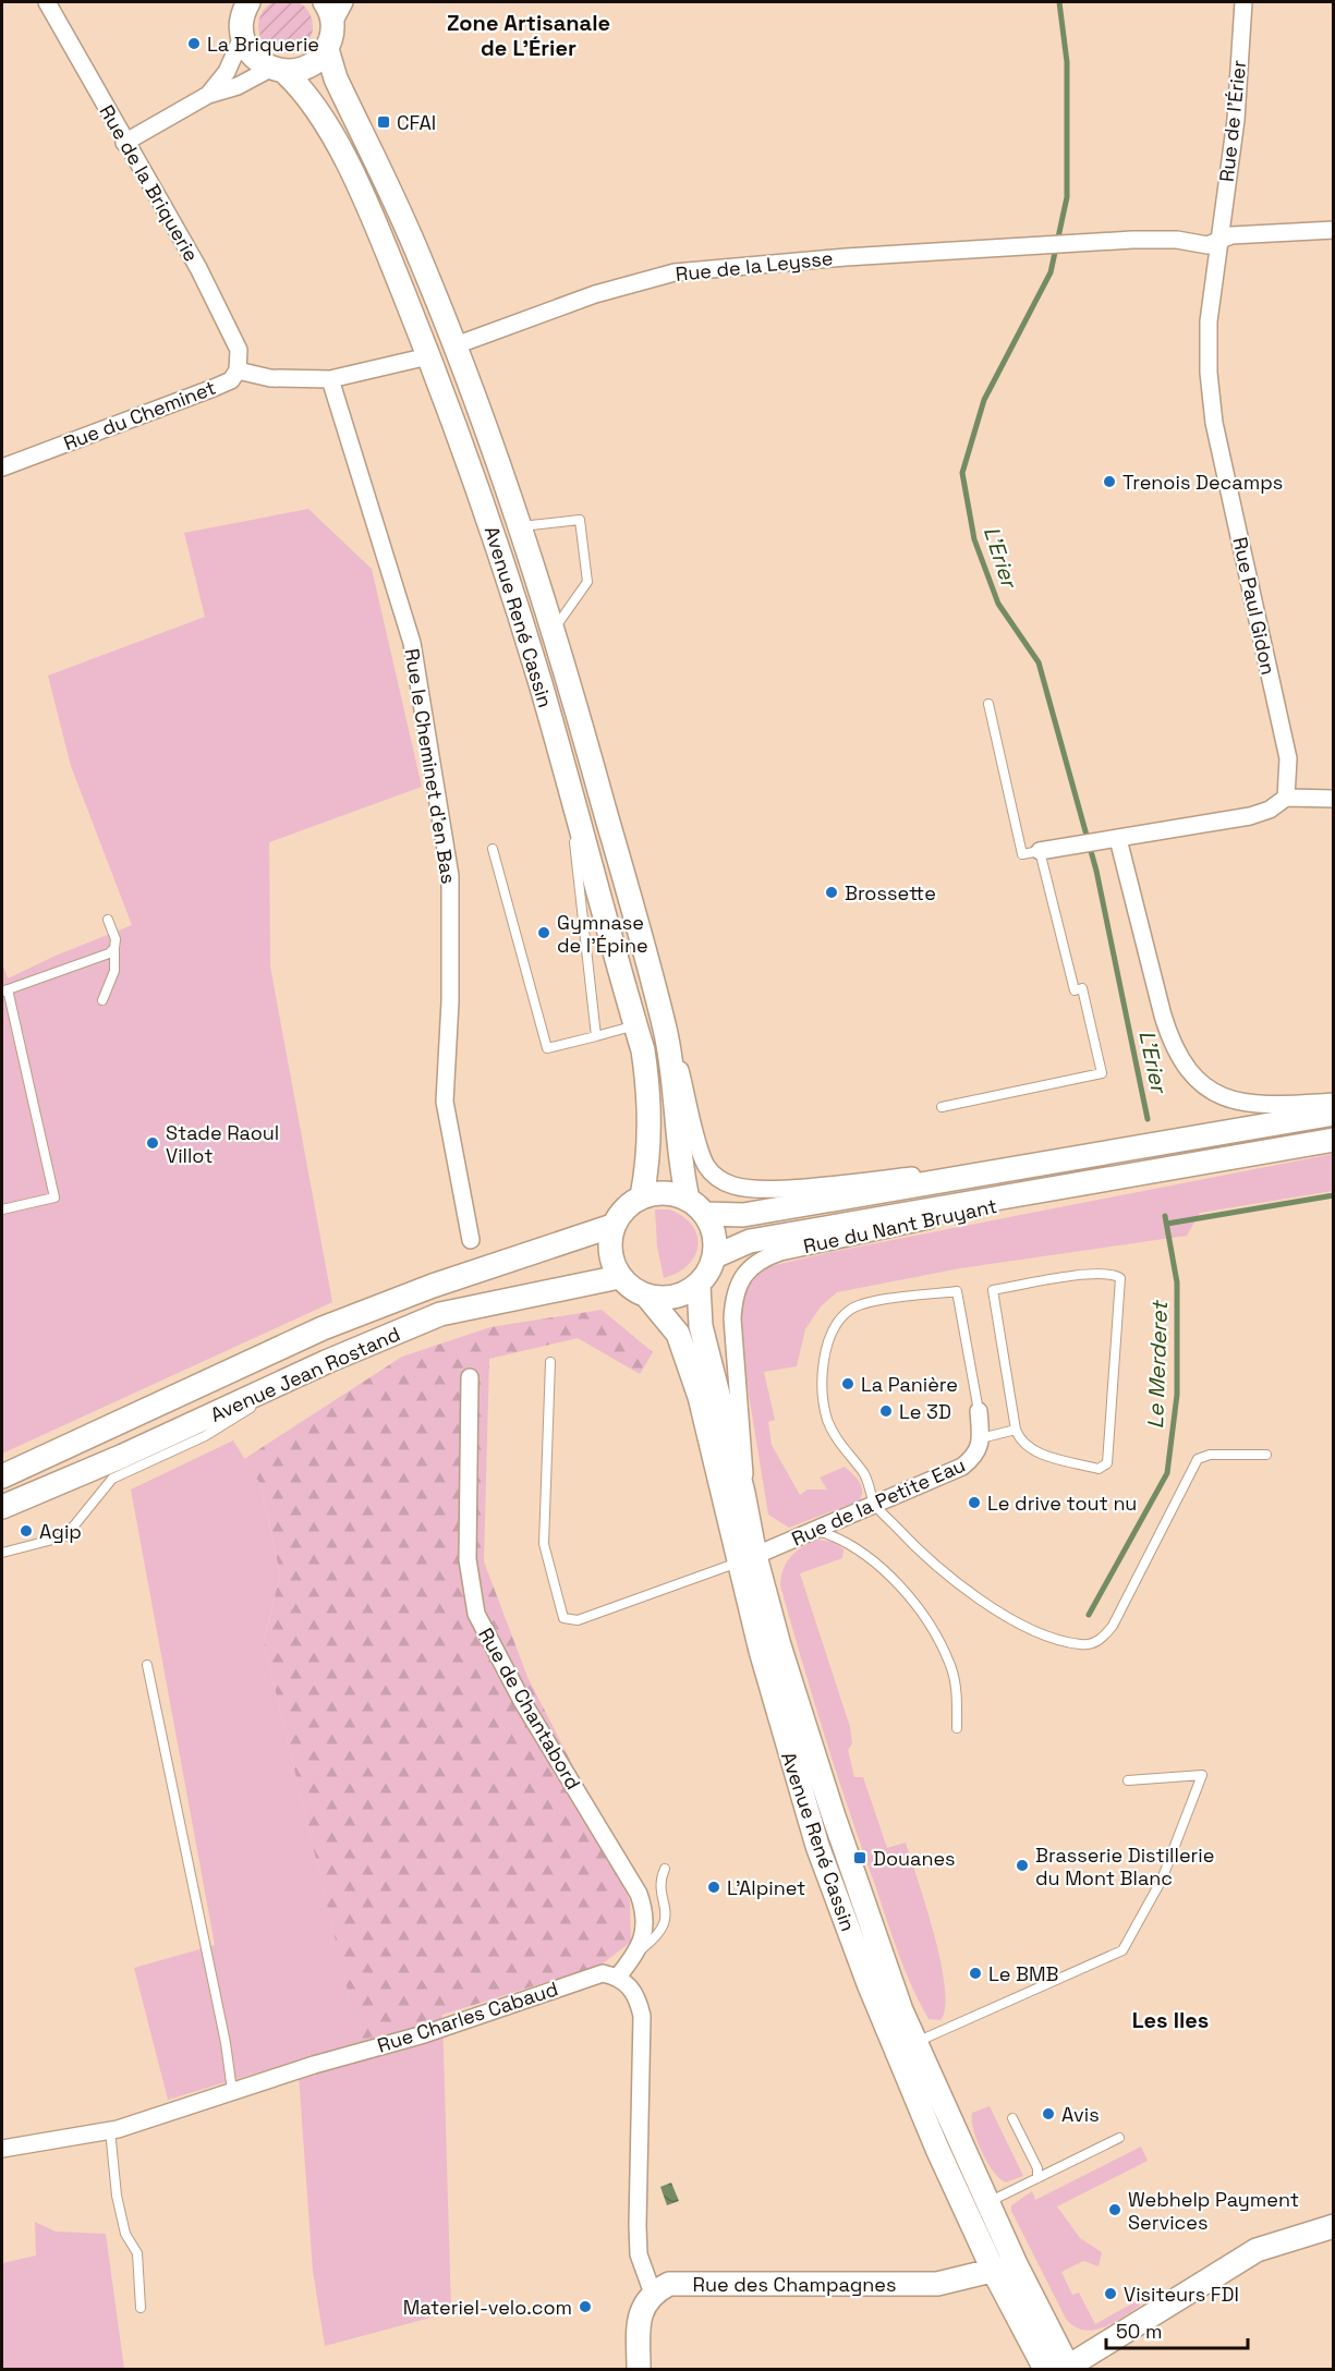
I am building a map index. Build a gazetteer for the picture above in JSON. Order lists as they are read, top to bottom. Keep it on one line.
{"streets":{"main road":["Avenue René Cassin","Rue du Nant Bruyant","Avenue Jean Rostand","Rue des Champagnes"],"street":["Rue de l'Érier","Rue de la Briquerie","Rue de la Leysse","Rue du Cheminet","Rue Paul Gidon","Rue le Cheminet d'en Bas","Rue de la Petite Eau","Rue de Chantabord","Rue Charles Cabaud"]},"crossings":[["Rue de l'Érier","Rue de la Leysse"],["Rue de l'Érier","Rue Paul Gidon"],["Rue de la Briquerie","Rue du Cheminet"],["Rue de la Leysse","Rue Paul Gidon"],["Rue de la Leysse","Avenue René Cassin"],["Rue du Cheminet","Avenue René Cassin"],["Rue du Cheminet","Rue le Cheminet d'en Bas"],["Avenue René Cassin","Rue du Nant Bruyant"],["Avenue René Cassin","Avenue Jean Rostand"],["Avenue René Cassin","Rue de la Petite Eau"],["Avenue René Cassin","Rue des Champagnes"],["Rue du Nant Bruyant","Avenue Jean Rostand"],["Rue de Chantabord","Rue Charles Cabaud"]],"districts":["Zone Artisanale de L'Érier","Les Iles"],"water":["L'Erier","Le Merderet"],"places":{"other":["La Briquerie","Trenois Decamps","Brossette","Gymnase de l'Épine","Stade Raoul Villot","La Panière","Le 3D","Le drive tout nu","Agip","Brasserie Distillerie du Mont Blanc","L’Alpinet","Le BMB","Avis","Webhelp Payment Services","Visiteurs FDI","Materiel-velo.com"],"transit":["CFAI","Douanes"]},"scale_bar":"50 m"}
